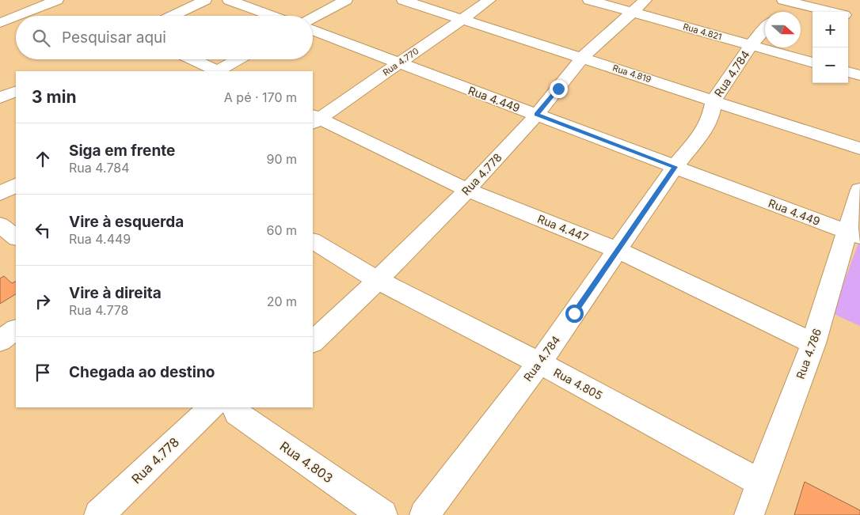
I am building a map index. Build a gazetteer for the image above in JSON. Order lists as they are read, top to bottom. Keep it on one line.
{"streets":{"street":["Rua 4.821","Rua 4.770","Rua 4.819","Rua 4.784","Rua 4.449","Rua 4.778","Rua 4.447","Rua 4.786","Rua 4.805","Rua 4.803"]},"crossings":[["Rua 4.821","Rua 4.784"],["Rua 4.821","Rua 4.778"],["Rua 4.770","Rua 4.819"],["Rua 4.770","Rua 4.449"],["Rua 4.770","Rua 4.447"],["Rua 4.819","Rua 4.784"],["Rua 4.819","Rua 4.778"],["Rua 4.784","Rua 4.449"],["Rua 4.784","Rua 4.447"],["Rua 4.784","Rua 4.805"],["Rua 4.449","Rua 4.778"],["Rua 4.449","Rua 4.786"],["Rua 4.778","Rua 4.447"],["Rua 4.778","Rua 4.805"],["Rua 4.778","Rua 4.803"],["Rua 4.447","Rua 4.786"],["Rua 4.786","Rua 4.805"]],"north":"right","page":{"map_buttons":["+","−"],"search":"Pesquisar aqui","heading":["3 min","A pé · 170 m"],"list":[["Siga em frente","Rua 4.784","90 m"],["Vire à esquerda","Rua 4.449","60 m"],["Vire à direita","Rua 4.778","20 m"],"Chegada ao destino"]}}
